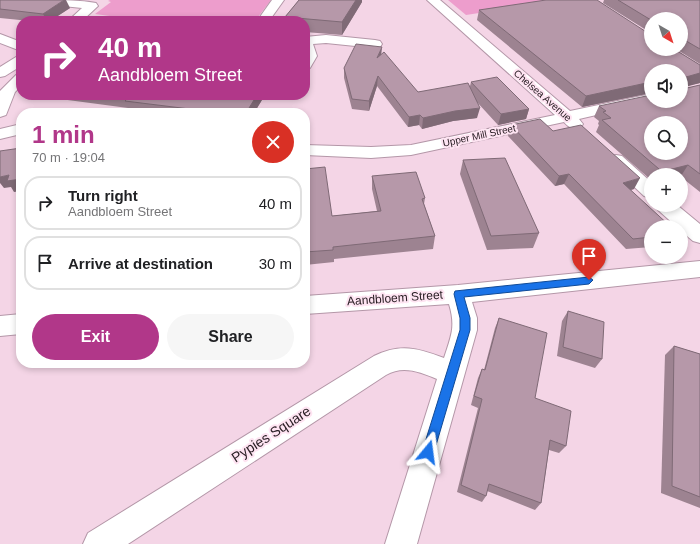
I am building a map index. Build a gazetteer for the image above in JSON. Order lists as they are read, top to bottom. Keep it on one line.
{"streets":{"street":["Chelsea Avenue","Upper Mill Street","Aandbloem Street","Pypies Square"]},"crossings":[["Chelsea Avenue","Upper Mill Street"]],"north":"bottom right","page":{"map_buttons":["+","−"],"turn":["40 m","Aandbloem Street"],"heading":["1 min","70 m · 19:04"],"list":[{"name":"Turn right","note":"Aandbloem Street","value":"40 m"},{"name":"Arrive at destination","value":"30 m"}],"buttons":["Exit","Share"]}}
